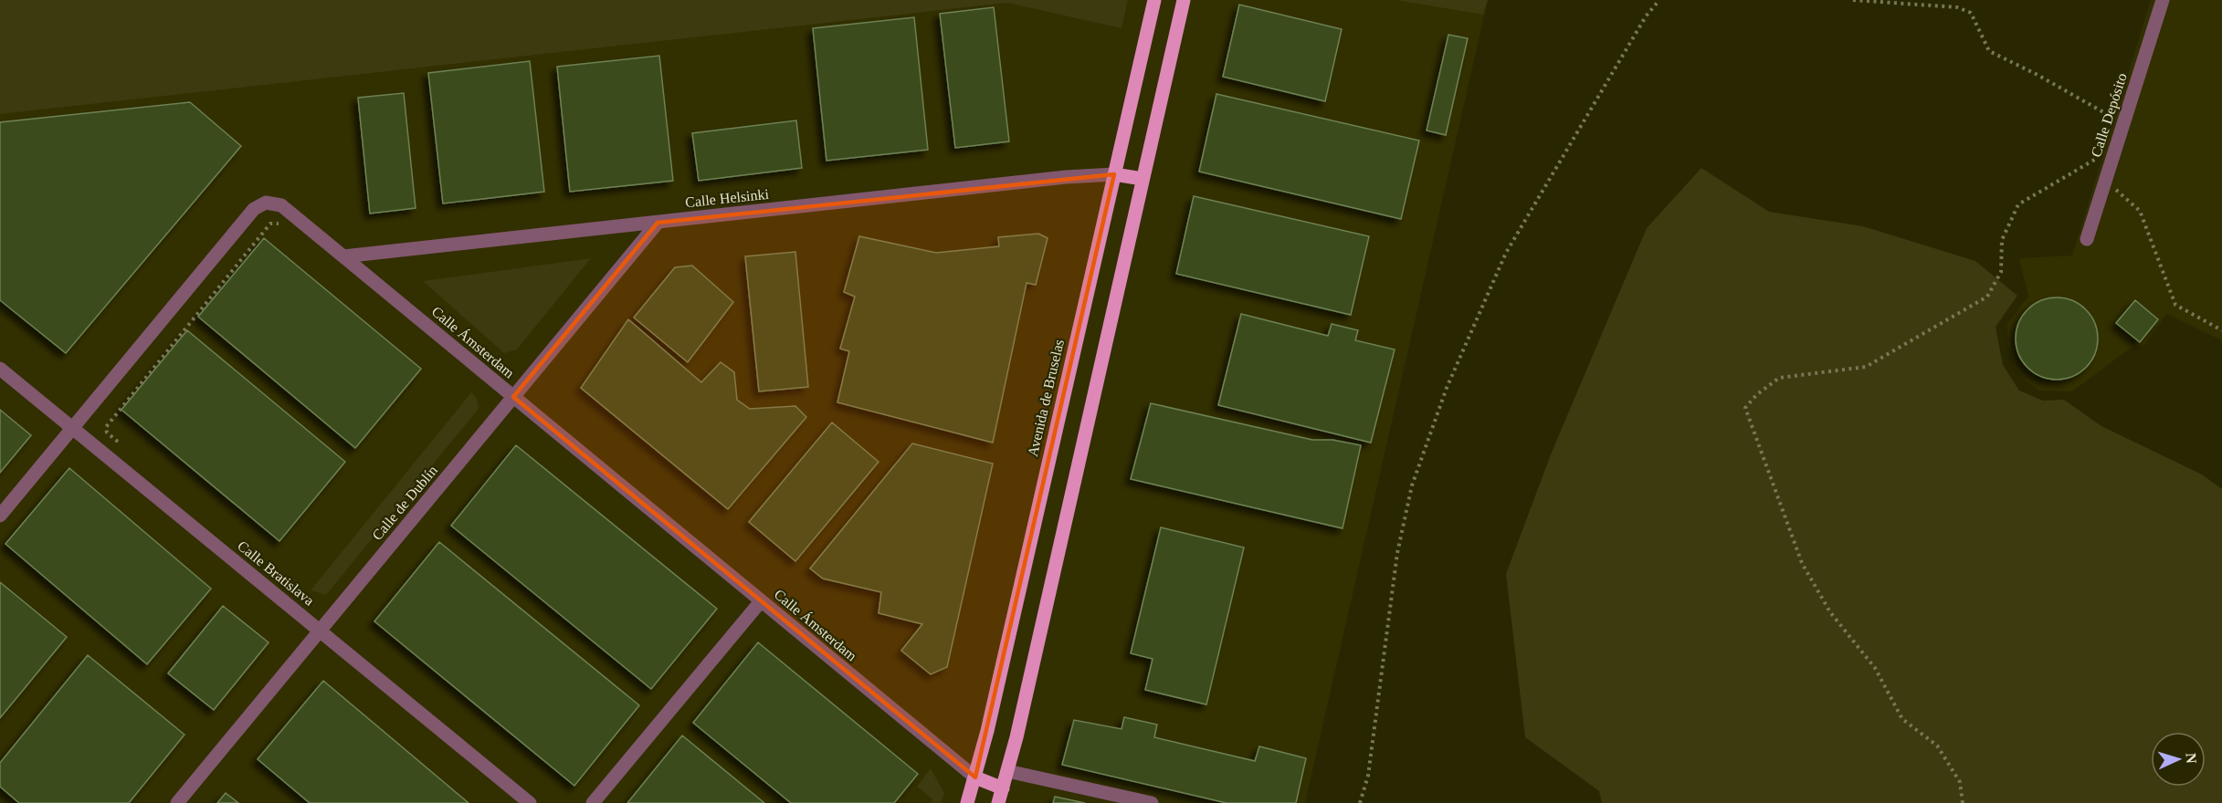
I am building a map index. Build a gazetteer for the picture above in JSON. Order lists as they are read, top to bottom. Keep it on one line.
{"streets":{"main road":["Avenida de Bruselas"],"street":["Calle Depósito","Calle Helsinki","Calle Ámsterdam","Calle de Dublín","Calle Bratislava"]},"crossings":[["Calle Helsinki","Calle Ámsterdam"],["Calle Helsinki","Avenida de Bruselas"],["Calle Helsinki","Calle de Dublín"],["Calle Ámsterdam","Avenida de Bruselas"],["Calle Ámsterdam","Calle de Dublín"],["Calle Ámsterdam","Calle Bratislava"],["Calle de Dublín","Calle Bratislava"]],"north":"right"}
